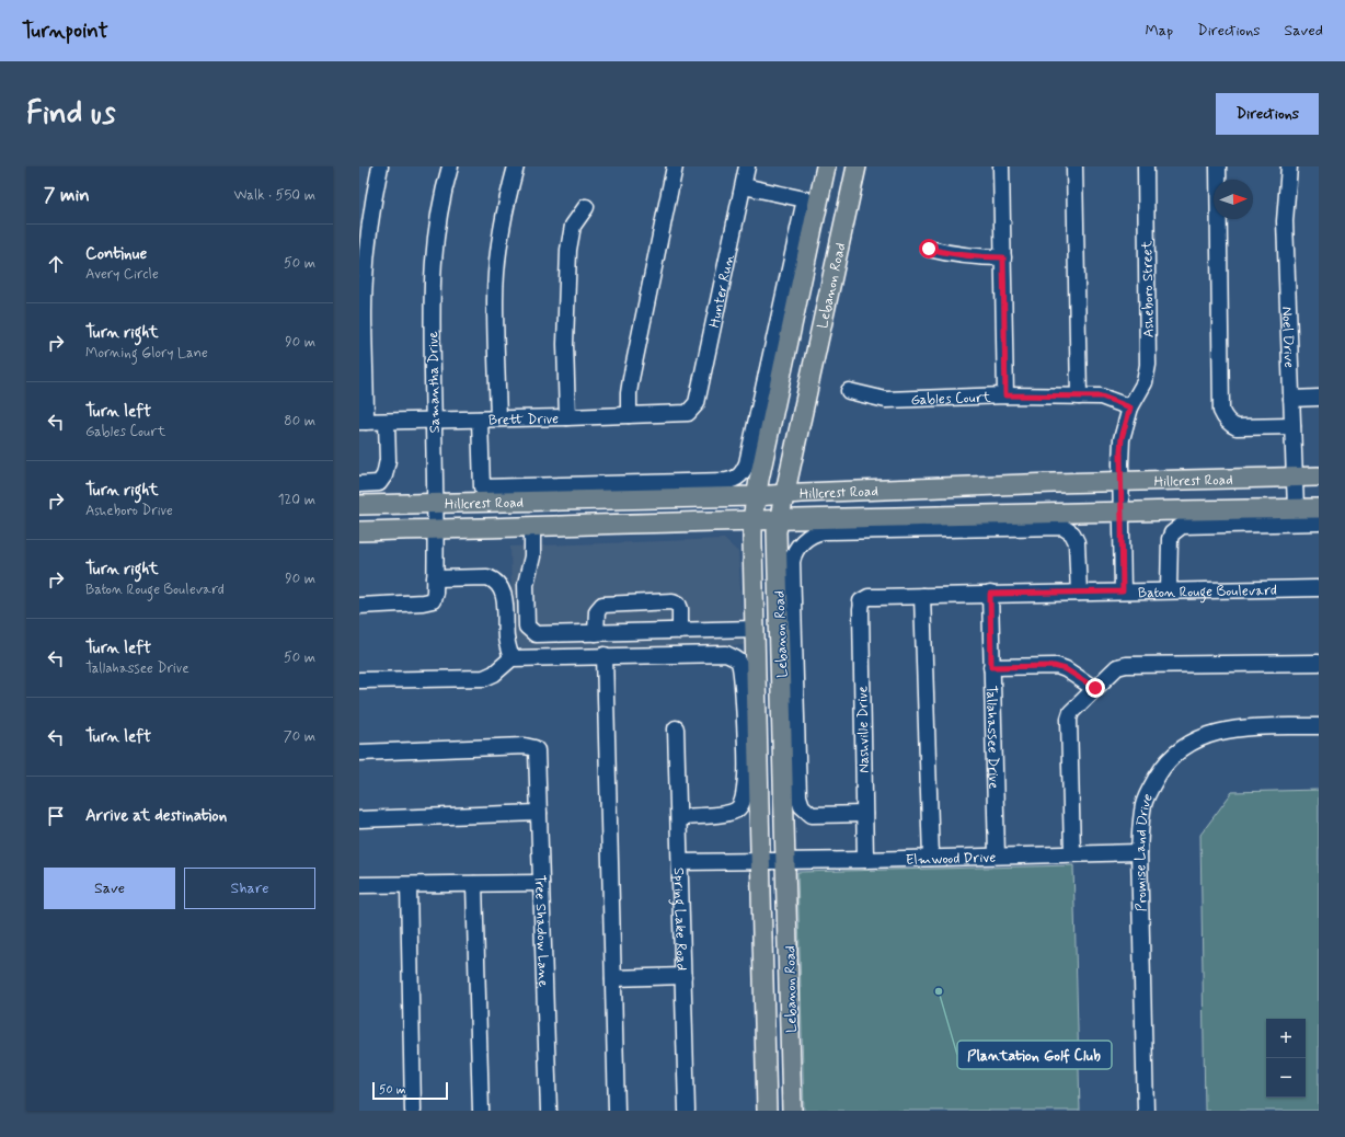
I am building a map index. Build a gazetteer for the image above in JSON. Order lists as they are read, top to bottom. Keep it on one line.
{"streets":{"main road":["Lebanon Road","Hillcrest Road"],"street":["Asheboro Street","Hunter Run","Noel Drive","Samantha Drive","Gables Court","Brett Drive","Baton Rouge Boulevard","Nashville Drive","Tallahassee Drive","Promise Land Drive","Elmwood Drive","Spring Lake Road","Tree Shadow Lane"]},"crossings":[["Lebanon Road","Hillcrest Road"],["Lebanon Road","Elmwood Drive"],["Asheboro Street","Gables Court"],["Asheboro Street","Hillcrest Road"],["Asheboro Street","Baton Rouge Boulevard"],["Hunter Run","Brett Drive"],["Noel Drive","Hillcrest Road"],["Samantha Drive","Brett Drive"],["Samantha Drive","Hillcrest Road"],["Baton Rouge Boulevard","Nashville Drive"],["Baton Rouge Boulevard","Tallahassee Drive"],["Nashville Drive","Elmwood Drive"],["Tallahassee Drive","Elmwood Drive"],["Promise Land Drive","Elmwood Drive"],["Elmwood Drive","Spring Lake Road"]],"places":["Plantation Golf Club"],"scale_bar":"50 m","north":"right","page":{"header":"Turnpoint","nav":["Map","Directions","Saved"],"buttons":["Directions",["Save","Share"]],"title":"Find us","heading":["7 min","Walk · 550 m"],"list":[["Continue","Avery Circle","50 m"],["Turn right","Morning Glory Lane","90 m"],["Turn left","Gables Court","80 m"],["Turn right","Asheboro Drive","120 m"],["Turn right","Baton Rouge Boulevard","90 m"],["Turn left","Tallahassee Drive","50 m"],["Turn left","70 m"],"Arrive at destination"],"map_buttons":["+","−"],"scale":"50 m"}}
